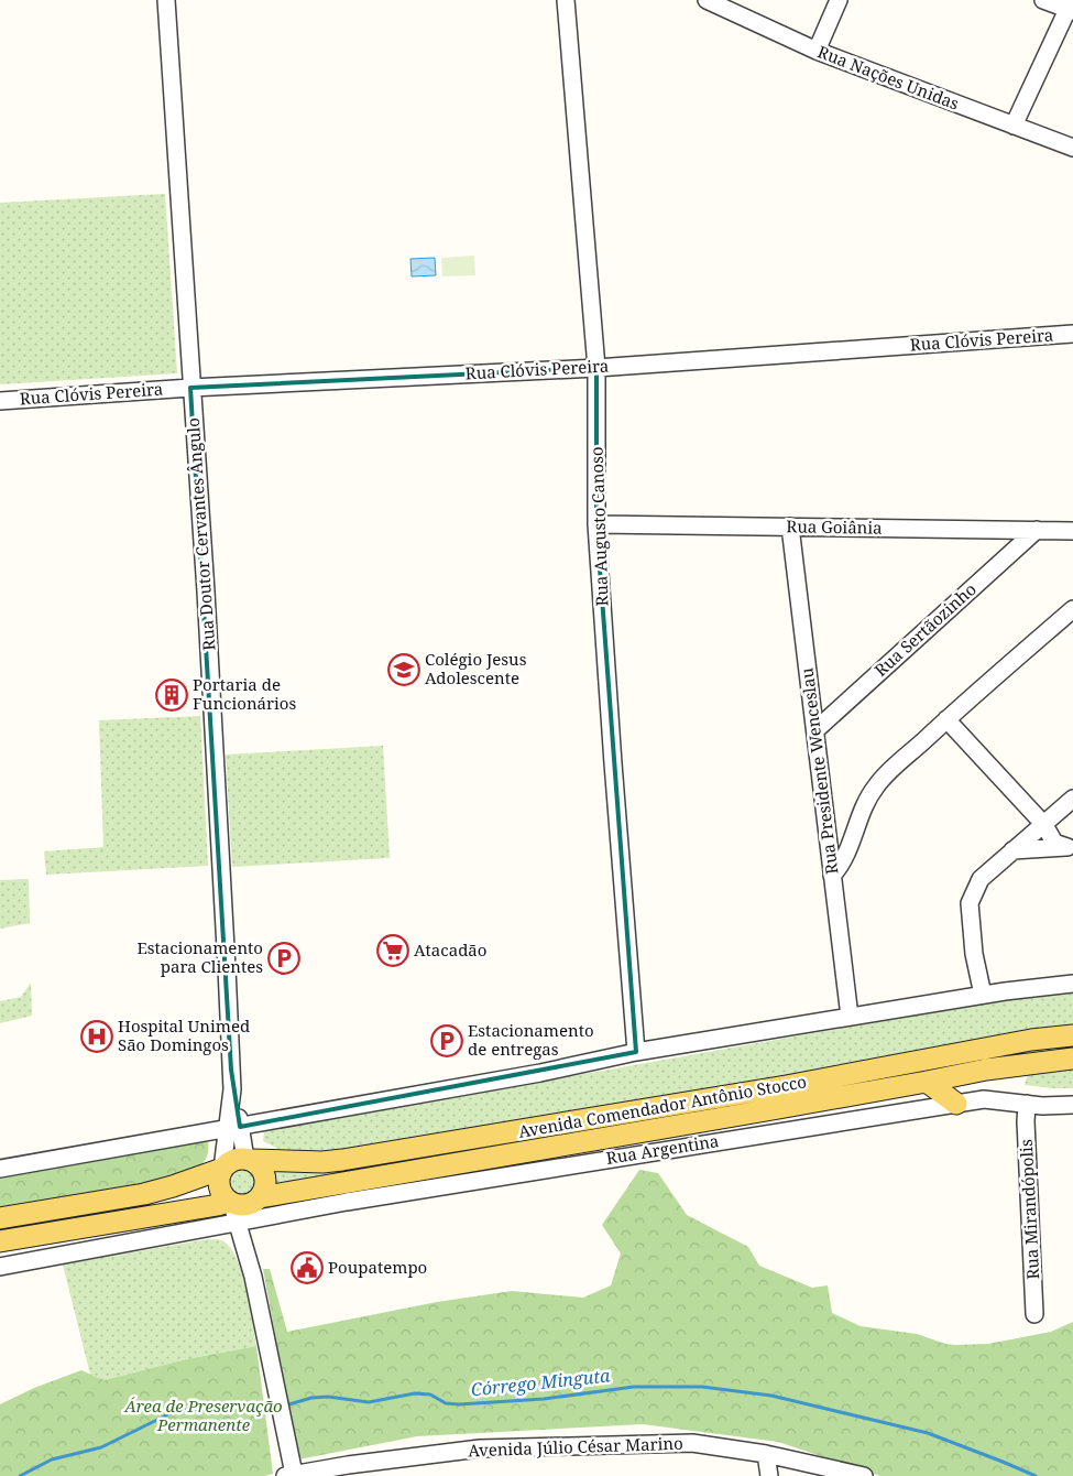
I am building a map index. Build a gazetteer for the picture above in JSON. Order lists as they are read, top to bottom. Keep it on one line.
{"streets":{"main road":["Avenida Comendador Antônio Stocco"],"street":["Rua Nações Unidas","Rua Clóvis Pereira","Rua Augusto Canoso","Rua Goiânia","Rua Doutor Cervantes Ângulo","Rua Sertãozinho","Rua Presidente Wenceslau","Rua Argentina","Rua Mirandópolis","Avenida Júlio César Marino"]},"crossings":[["Rua Clóvis Pereira","Rua Augusto Canoso"],["Rua Clóvis Pereira","Rua Doutor Cervantes Ângulo"],["Rua Augusto Canoso","Rua Goiânia"],["Rua Goiânia","Rua Sertãozinho"],["Rua Goiânia","Rua Presidente Wenceslau"],["Rua Doutor Cervantes Ângulo","Avenida Comendador Antônio Stocco"],["Rua Doutor Cervantes Ângulo","Rua Argentina"],["Rua Sertãozinho","Rua Presidente Wenceslau"],["Avenida Comendador Antônio Stocco","Rua Argentina"],["Rua Argentina","Rua Mirandópolis"]],"water":["Córrego Minguta"],"parks":["Área de Preservação Permanente"],"places":{"school or university":["Colégio Jesus Adolescente"],"building":["Portaria de Funcionários"],"supermarket":["Atacadão"],"parking":["Estacionamento para Clientes","Estacionamento de entregas"],"hospital":["Hospital Unimed São Domingos"],"public building":["Poupatempo"]}}
